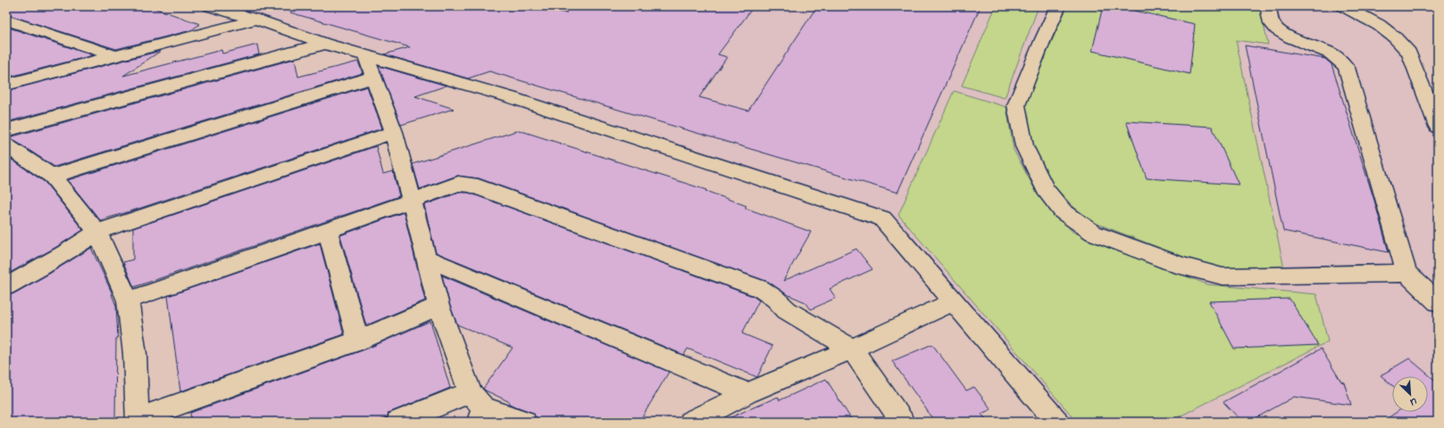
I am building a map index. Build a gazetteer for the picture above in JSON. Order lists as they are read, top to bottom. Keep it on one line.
{"north":"bottom right"}
